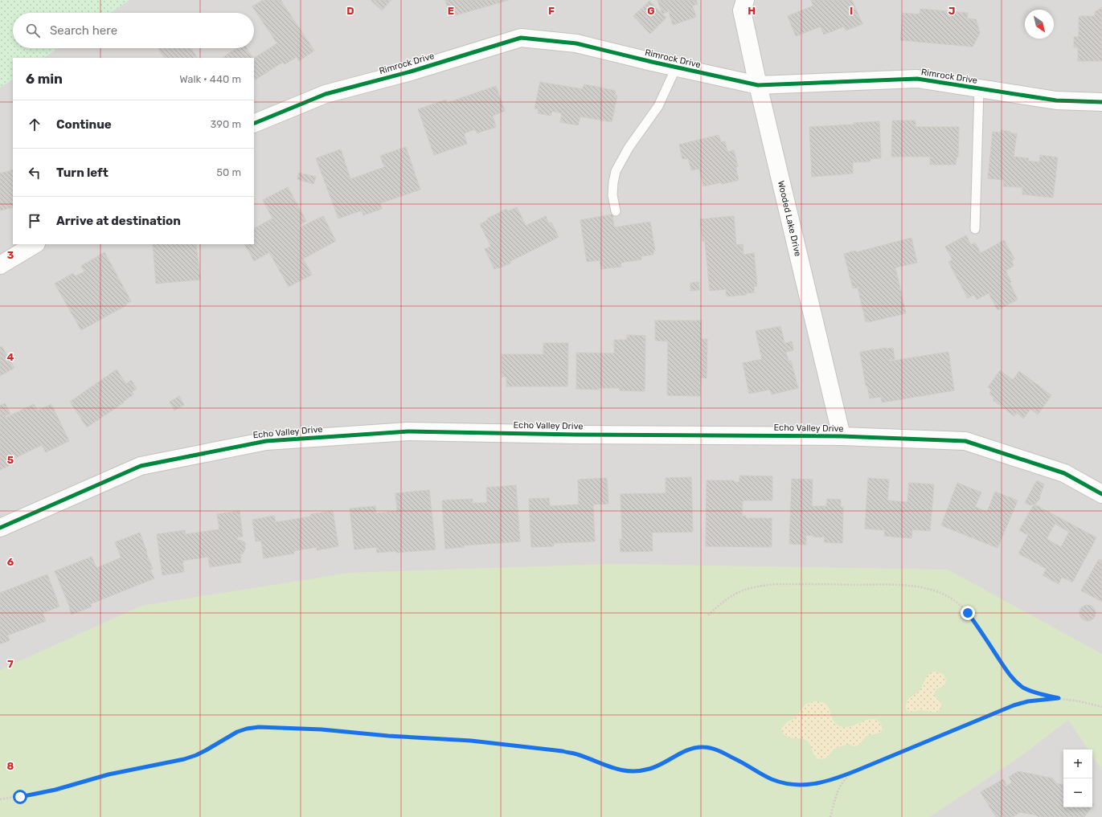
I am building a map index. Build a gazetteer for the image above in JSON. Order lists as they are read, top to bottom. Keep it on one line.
{"streets":{"street":["Rimrock Drive","Wooded Lake Drive","Echo Valley Drive"]},"crossings":[["Rimrock Drive","Wooded Lake Drive"],["Wooded Lake Drive","Echo Valley Drive"]],"north":"bottom right","page":{"search":"Search here","heading":["6 min","Walk · 440 m"],"list":[["Continue","390 m"],["Turn left","50 m"],"Arrive at destination"],"map_buttons":["+","−"]},"grid":{"columns":["D","E","F","G","H","I","J"],"rows":["3","4","5","6","7","8"]}}
